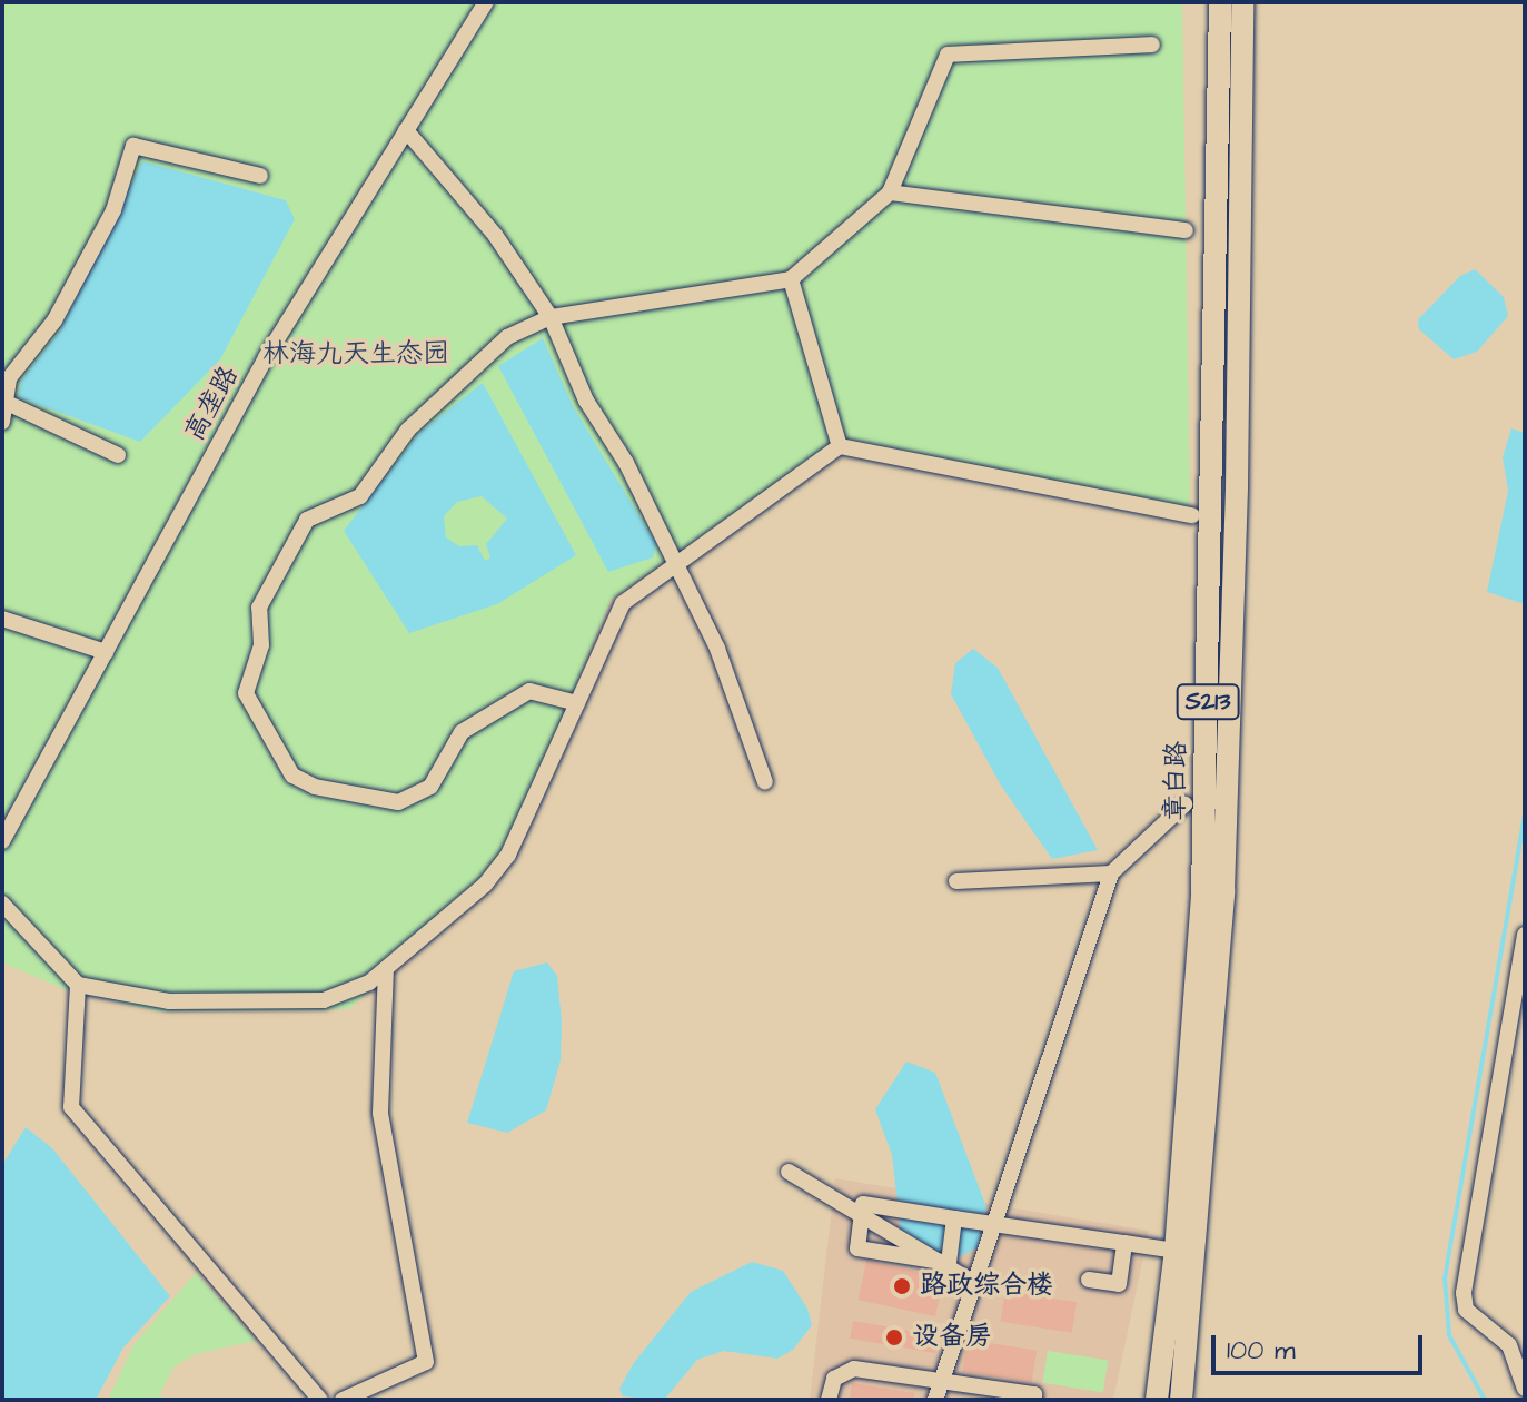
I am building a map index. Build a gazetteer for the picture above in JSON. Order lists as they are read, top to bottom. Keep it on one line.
{"streets":{"highway":["S213","章白路"],"street":["高垄路"]},"parks":["林海九天生态园"],"places":["路政综合楼","设备房"],"scale_bar":"100 m"}
